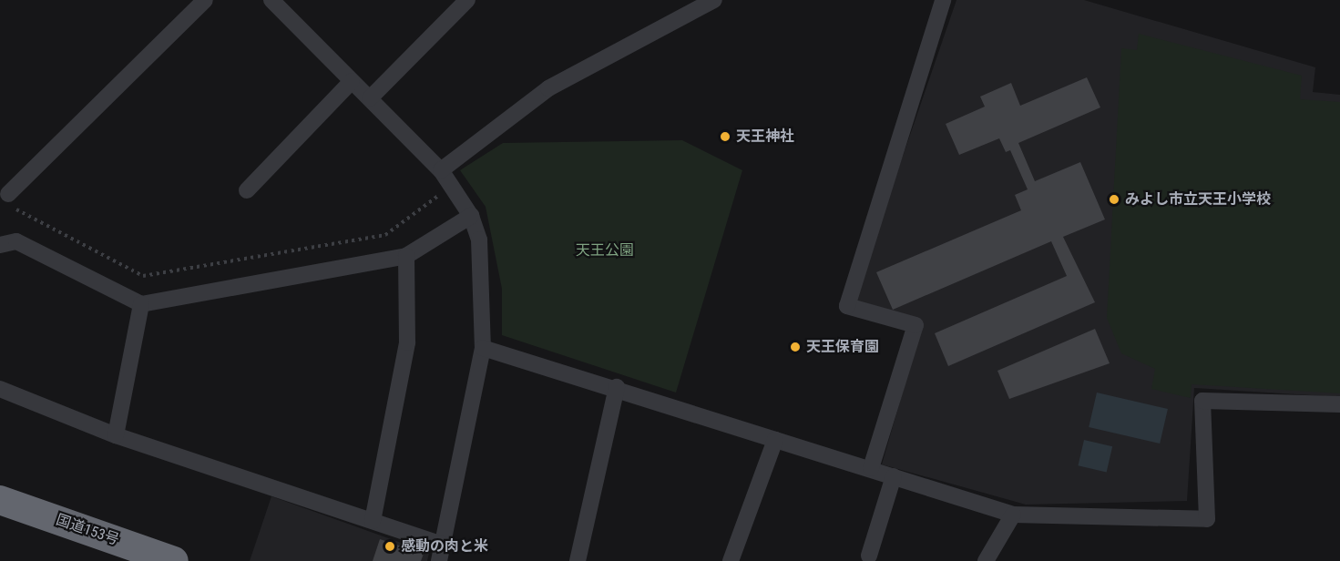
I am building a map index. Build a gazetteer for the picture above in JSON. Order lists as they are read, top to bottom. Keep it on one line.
{"streets":{"highway":["国道153号"]},"parks":["天王公園"],"places":["天王神社","みよし市立天王小学校","天王保育園","感動の肉と米"]}
